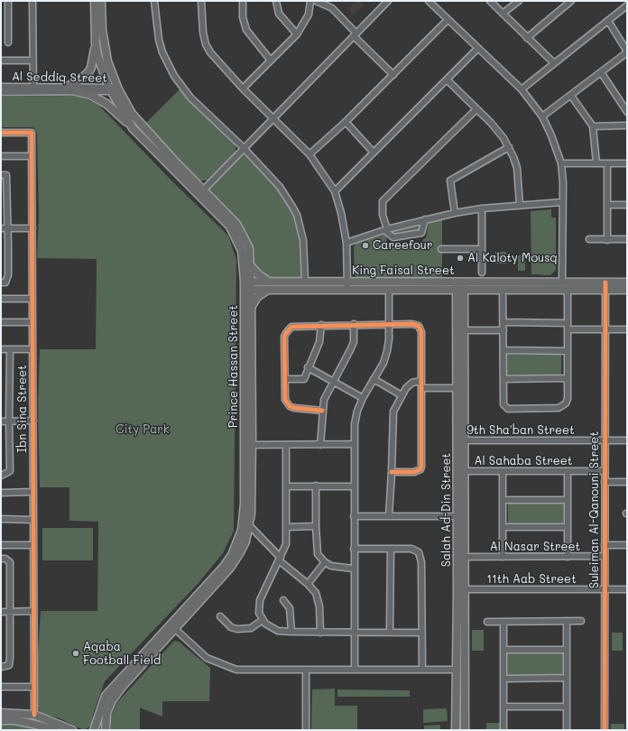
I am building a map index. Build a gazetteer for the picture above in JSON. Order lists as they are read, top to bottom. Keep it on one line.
{"streets":{"main road":["King Faisal Street","Prince Hassan Street","Salah Ad-Din Street"],"street":["Al Seddiq Street","Ibn Sina Street","9th Sha'ban Street","Al Sahaba Street","Suleiman Al-Qanouni Street","Al Nasar Street","11th Aab Street"]},"crossings":[["Al Seddiq Street","Prince Hassan Street"],["King Faisal Street","Prince Hassan Street"],["King Faisal Street","Salah Ad-Din Street"],["King Faisal Street","Suleiman Al-Qanouni Street"],["9th Sha'ban Street","Salah Ad-Din Street"],["9th Sha'ban Street","Suleiman Al-Qanouni Street"],["Al Sahaba Street","Salah Ad-Din Street"],["Al Sahaba Street","Suleiman Al-Qanouni Street"],["Salah Ad-Din Street","Al Nasar Street"],["Salah Ad-Din Street","11th Aab Street"],["Suleiman Al-Qanouni Street","Al Nasar Street"],["Suleiman Al-Qanouni Street","11th Aab Street"]],"parks":["City Park"],"places":["Careefour","Al Kaloty Mousq","Aqaba Football Field"]}
